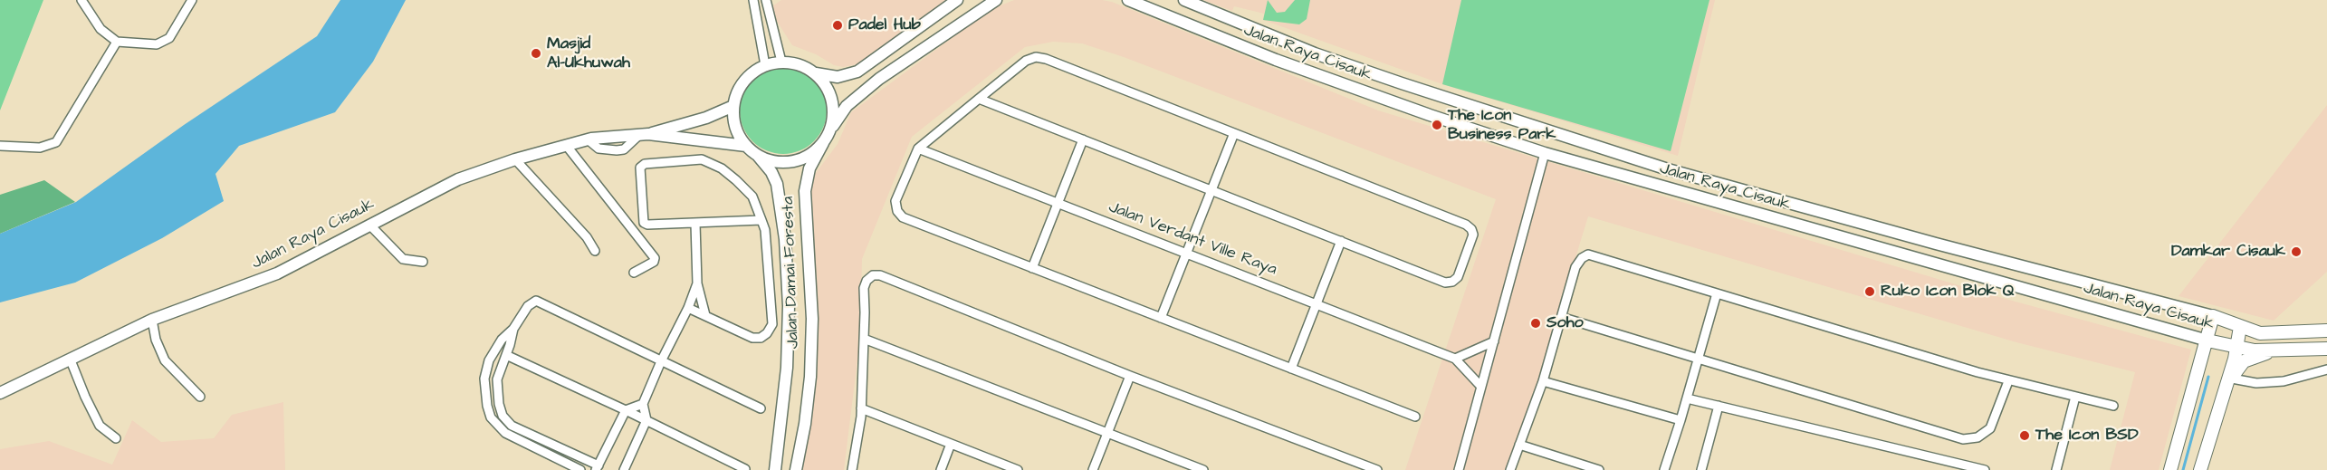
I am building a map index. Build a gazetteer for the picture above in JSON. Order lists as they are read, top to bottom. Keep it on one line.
{"streets":{"main road":["Jalan Raya Cisauk","Jalan Damai Foresta"],"street":["Jalan Verdant Ville Raya"]},"crossings":[["Jalan Raya Cisauk","Jalan Damai Foresta"]],"places":["Padel Hub","Masjid Al-Ukhuwah","The Icon Business Park","Damkar Cisauk","Ruko Icon Blok Q","Soho","The Icon BSD"]}
